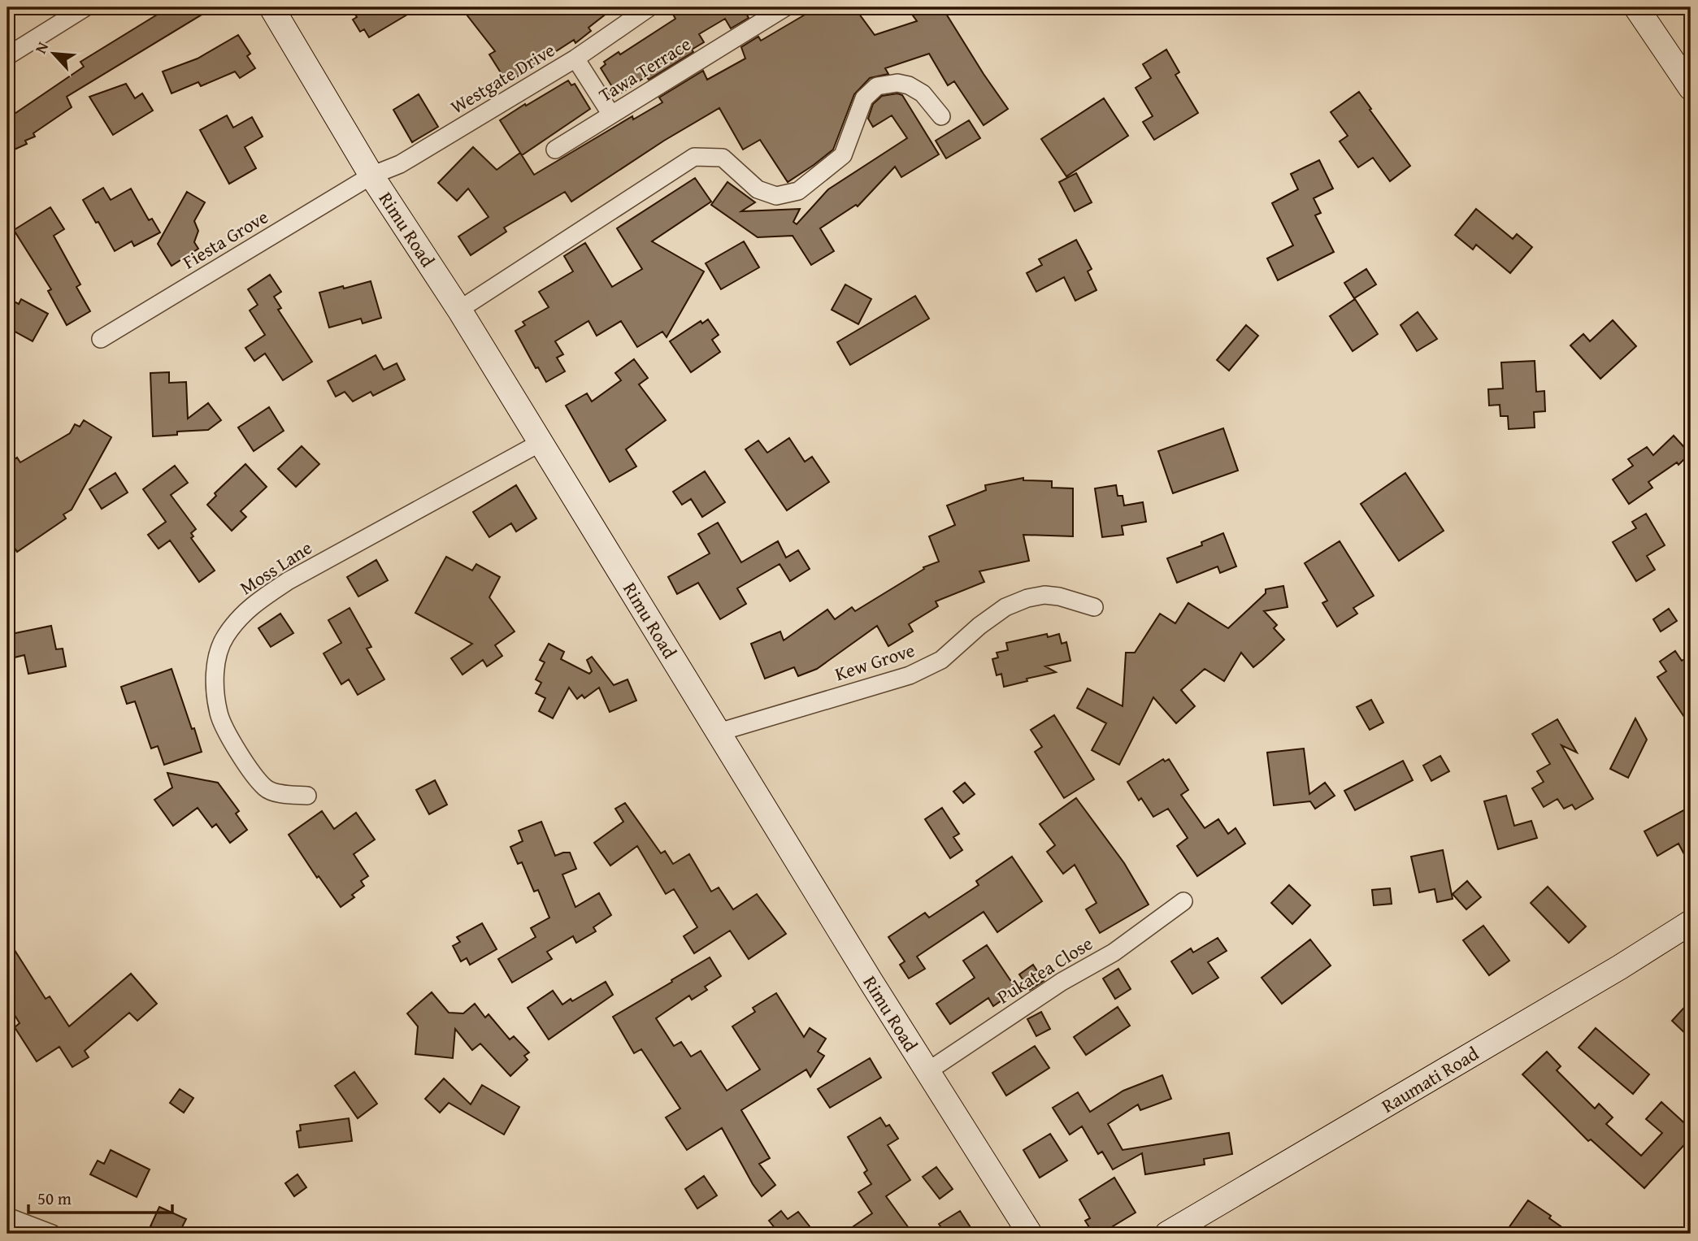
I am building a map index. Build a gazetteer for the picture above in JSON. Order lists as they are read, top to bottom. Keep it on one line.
{"streets":{"main road":["Rimu Road","Raumati Road"],"street":["Tawa Terrace","Westgate Drive","Fiesta Grove","Moss Lane","Kew Grove","Pukatea Close"]},"crossings":[["Westgate Drive","Rimu Road"],["Westgate Drive","Fiesta Grove"],["Rimu Road","Fiesta Grove"],["Rimu Road","Moss Lane"],["Rimu Road","Kew Grove"],["Rimu Road","Pukatea Close"]],"scale_bar":"50 m","north":"top left"}
